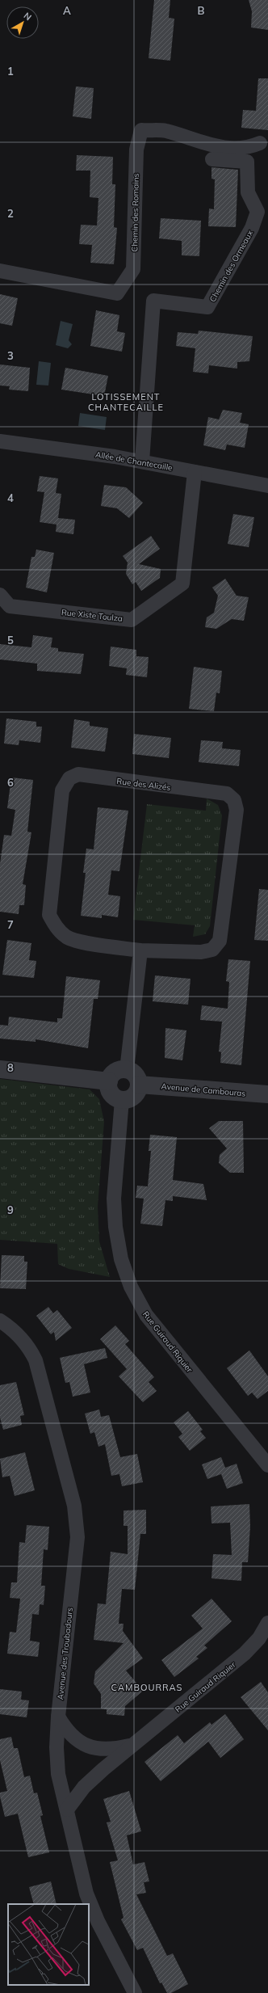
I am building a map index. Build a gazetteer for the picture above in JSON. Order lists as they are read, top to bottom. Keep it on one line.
{"streets":{"street":["Chemin des Romains","Chemin des Ormeaux","Allée de Chantecaille","Rue Xiste Toulza","Rue des Alizés","Avenue de Cambouras","Rue Guiraud Riquier","Avenue des Troubadours"]},"crossings":[["Chemin des Ormeaux","Allée de Chantecaille"],["Allée de Chantecaille","Rue Xiste Toulza"],["Avenue de Cambouras","Rue Guiraud Riquier"],["Rue Guiraud Riquier","Avenue des Troubadours"]],"districts":["LOTISSEMENT CHANTECAILLE","CAMBOURRAS"],"north":"top right","grid":{"columns":["A","B"],"rows":["1","2","3","4","5","6","7","8","9"]}}
